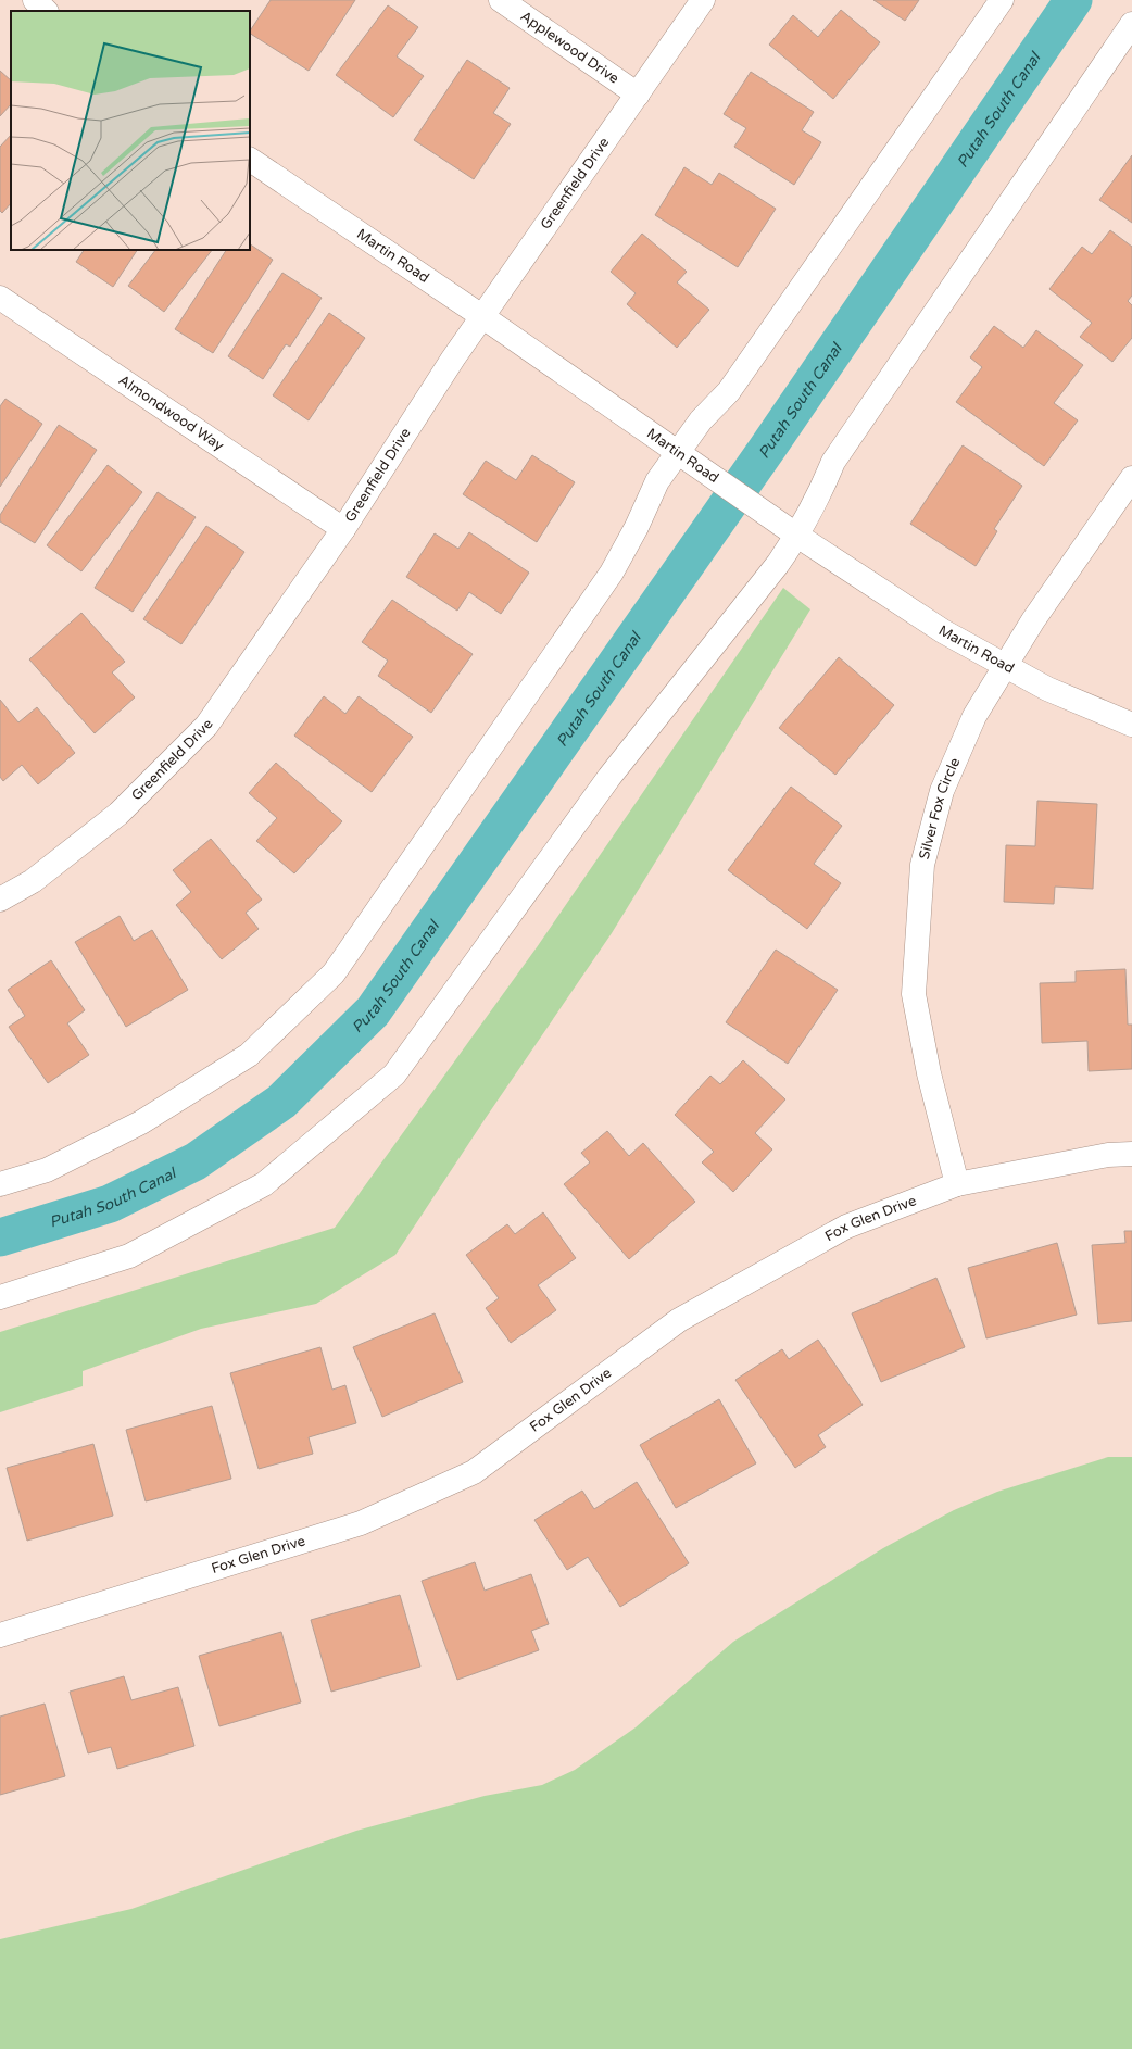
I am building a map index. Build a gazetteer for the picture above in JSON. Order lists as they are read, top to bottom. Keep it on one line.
{"streets":{"street":["Applewood Drive","Greenfield Drive","Martin Road","Almondwood Way","Silver Fox Circle","Fox Glen Drive"]},"crossings":[["Applewood Drive","Greenfield Drive"],["Greenfield Drive","Martin Road"],["Greenfield Drive","Almondwood Way"],["Martin Road","Silver Fox Circle"],["Silver Fox Circle","Fox Glen Drive"]],"water":["Putah South Canal"]}
